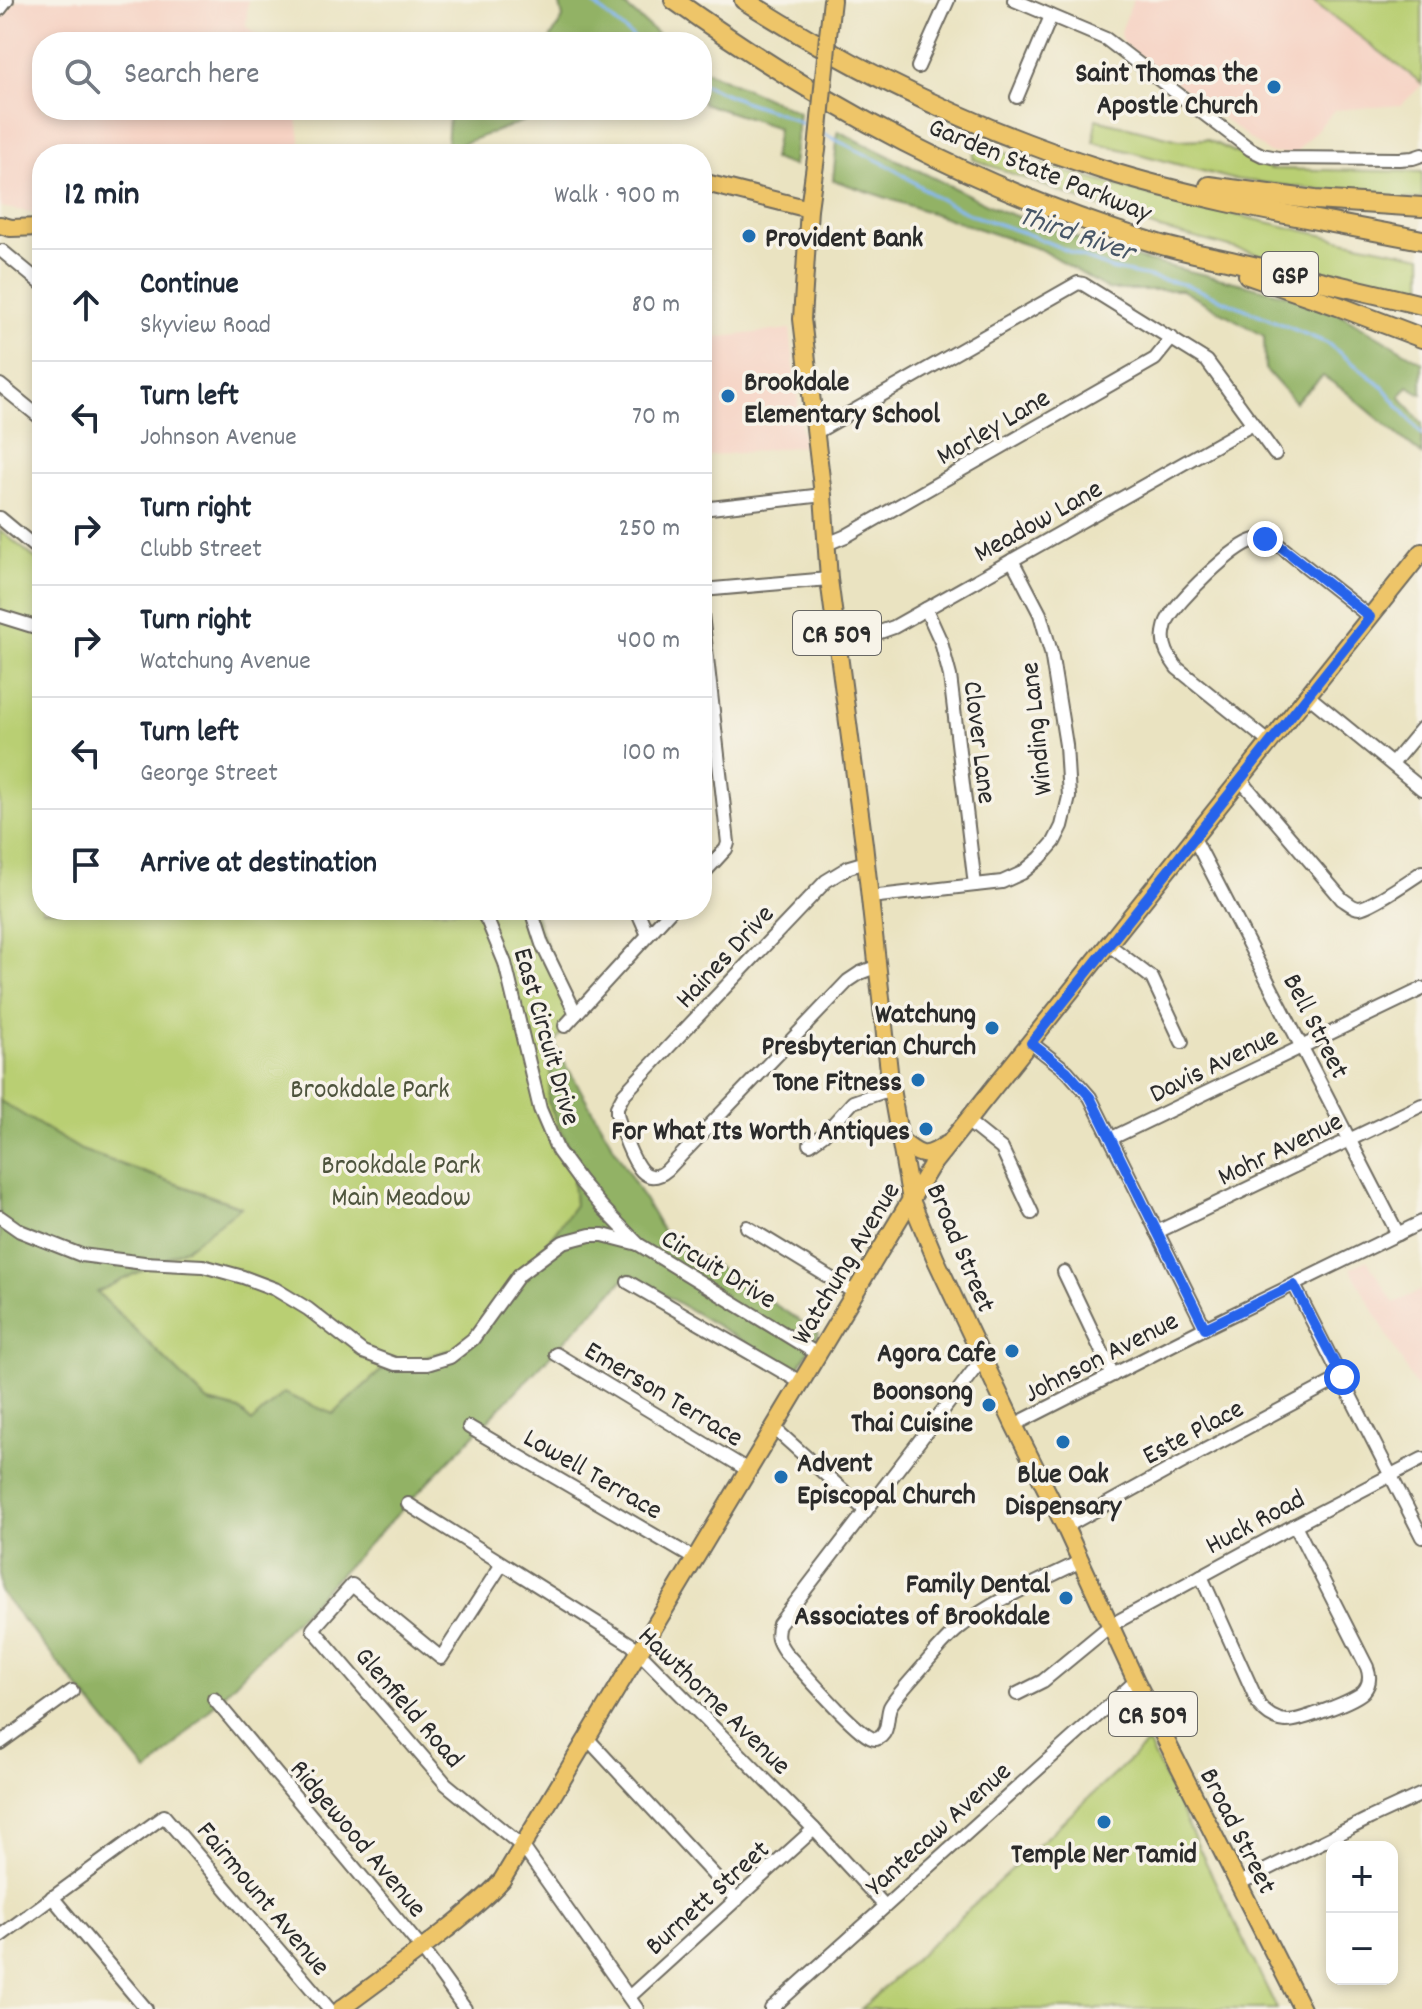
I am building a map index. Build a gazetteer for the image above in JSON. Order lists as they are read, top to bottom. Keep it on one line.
{"streets":{"highway":["Garden State Parkway","GSP"],"main road":["CR 509","Broad Street","Watchung Avenue"],"street":["Morley Lane","Meadow Lane","Winding Lane","Clover Lane","Haines Drive","Bell Street","East Circuit Drive","Davis Avenue","Mohr Avenue","Circuit Drive","Johnson Avenue","Emerson Terrace","Este Place","Lowell Terrace","Huck Road","Hawthorne Avenue","Glenfield Road","Yantecaw Avenue","Ridgewood Avenue","Burnett Street","Fairmount Avenue"]},"crossings":[["Morley Lane","Broad Street"],["Meadow Lane","Winding Lane"],["Meadow Lane","Clover Lane"],["Meadow Lane","Broad Street"],["Winding Lane","Clover Lane"],["Winding Lane","Broad Street"],["Haines Drive","Broad Street"],["Bell Street","Davis Avenue"],["Bell Street","Mohr Avenue"],["Bell Street","Watchung Avenue"],["Bell Street","Johnson Avenue"],["East Circuit Drive","Circuit Drive"],["Broad Street","Watchung Avenue"],["Broad Street","Johnson Avenue"],["Broad Street","Este Place"],["Broad Street","Huck Road"],["Broad Street","Yantecaw Avenue"],["Watchung Avenue","Circuit Drive"],["Watchung Avenue","Emerson Terrace"],["Watchung Avenue","Lowell Terrace"],["Watchung Avenue","Hawthorne Avenue"],["Watchung Avenue","Glenfield Road"],["Watchung Avenue","Ridgewood Avenue"],["Hawthorne Avenue","Glenfield Road"],["Hawthorne Avenue","Yantecaw Avenue"],["Hawthorne Avenue","Burnett Street"]],"water":["Third River"],"parks":["Brookdale Park","Brookdale Park Main Meadow"],"places":["Saint Thomas the Apostle Church","Provident Bank","Brookdale Elementary School","Watchung Presbyterian Church","Tone Fitness","For What Its Worth Antiques","Agora Cafe","Boonsong Thai Cuisine","Blue Oak Dispensary","Advent Episcopal Church","Family Dental Associates of Brookdale","Temple Ner Tamid"],"page":{"search":"Search here","heading":["12 min","Walk · 900 m"],"list":[["Continue","Skyview Road","80 m"],["Turn left","Johnson Avenue","70 m"],["Turn right","Clubb Street","250 m"],["Turn right","Watchung Avenue","400 m"],["Turn left","George Street","100 m"],"Arrive at destination"],"map_buttons":["+","−"]}}
